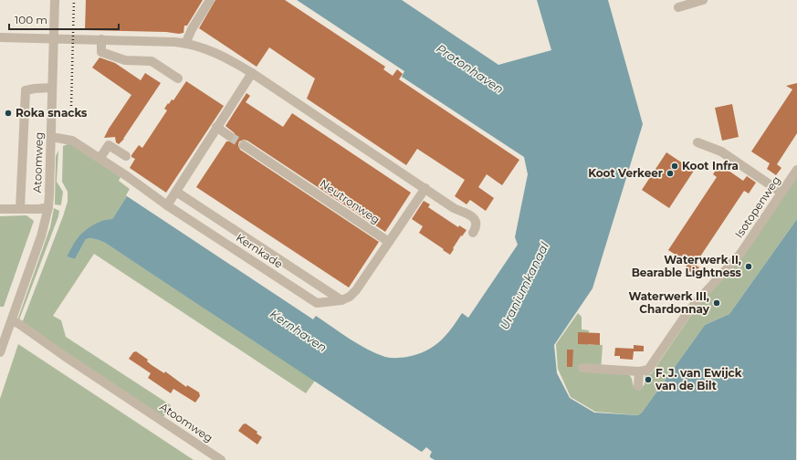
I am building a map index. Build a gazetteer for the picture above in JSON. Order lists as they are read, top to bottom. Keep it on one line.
{"streets":{"street":["Atoomweg","Neutronweg","Isotopenweg","Kernkade"]},"crossings":[["Atoomweg","Kernkade"],["Neutronweg","Kernkade"]],"water":["Protonhaven","Uraniumkanaal","Kernhaven"],"places":["Roka snacks","Koot Infra","Koot Verkeer","Waterwerk II, Bearable Lightness","Waterwerk III, Chardonnay","F. J. van Ewijck van de Bilt"],"scale_bar":"100 m"}
